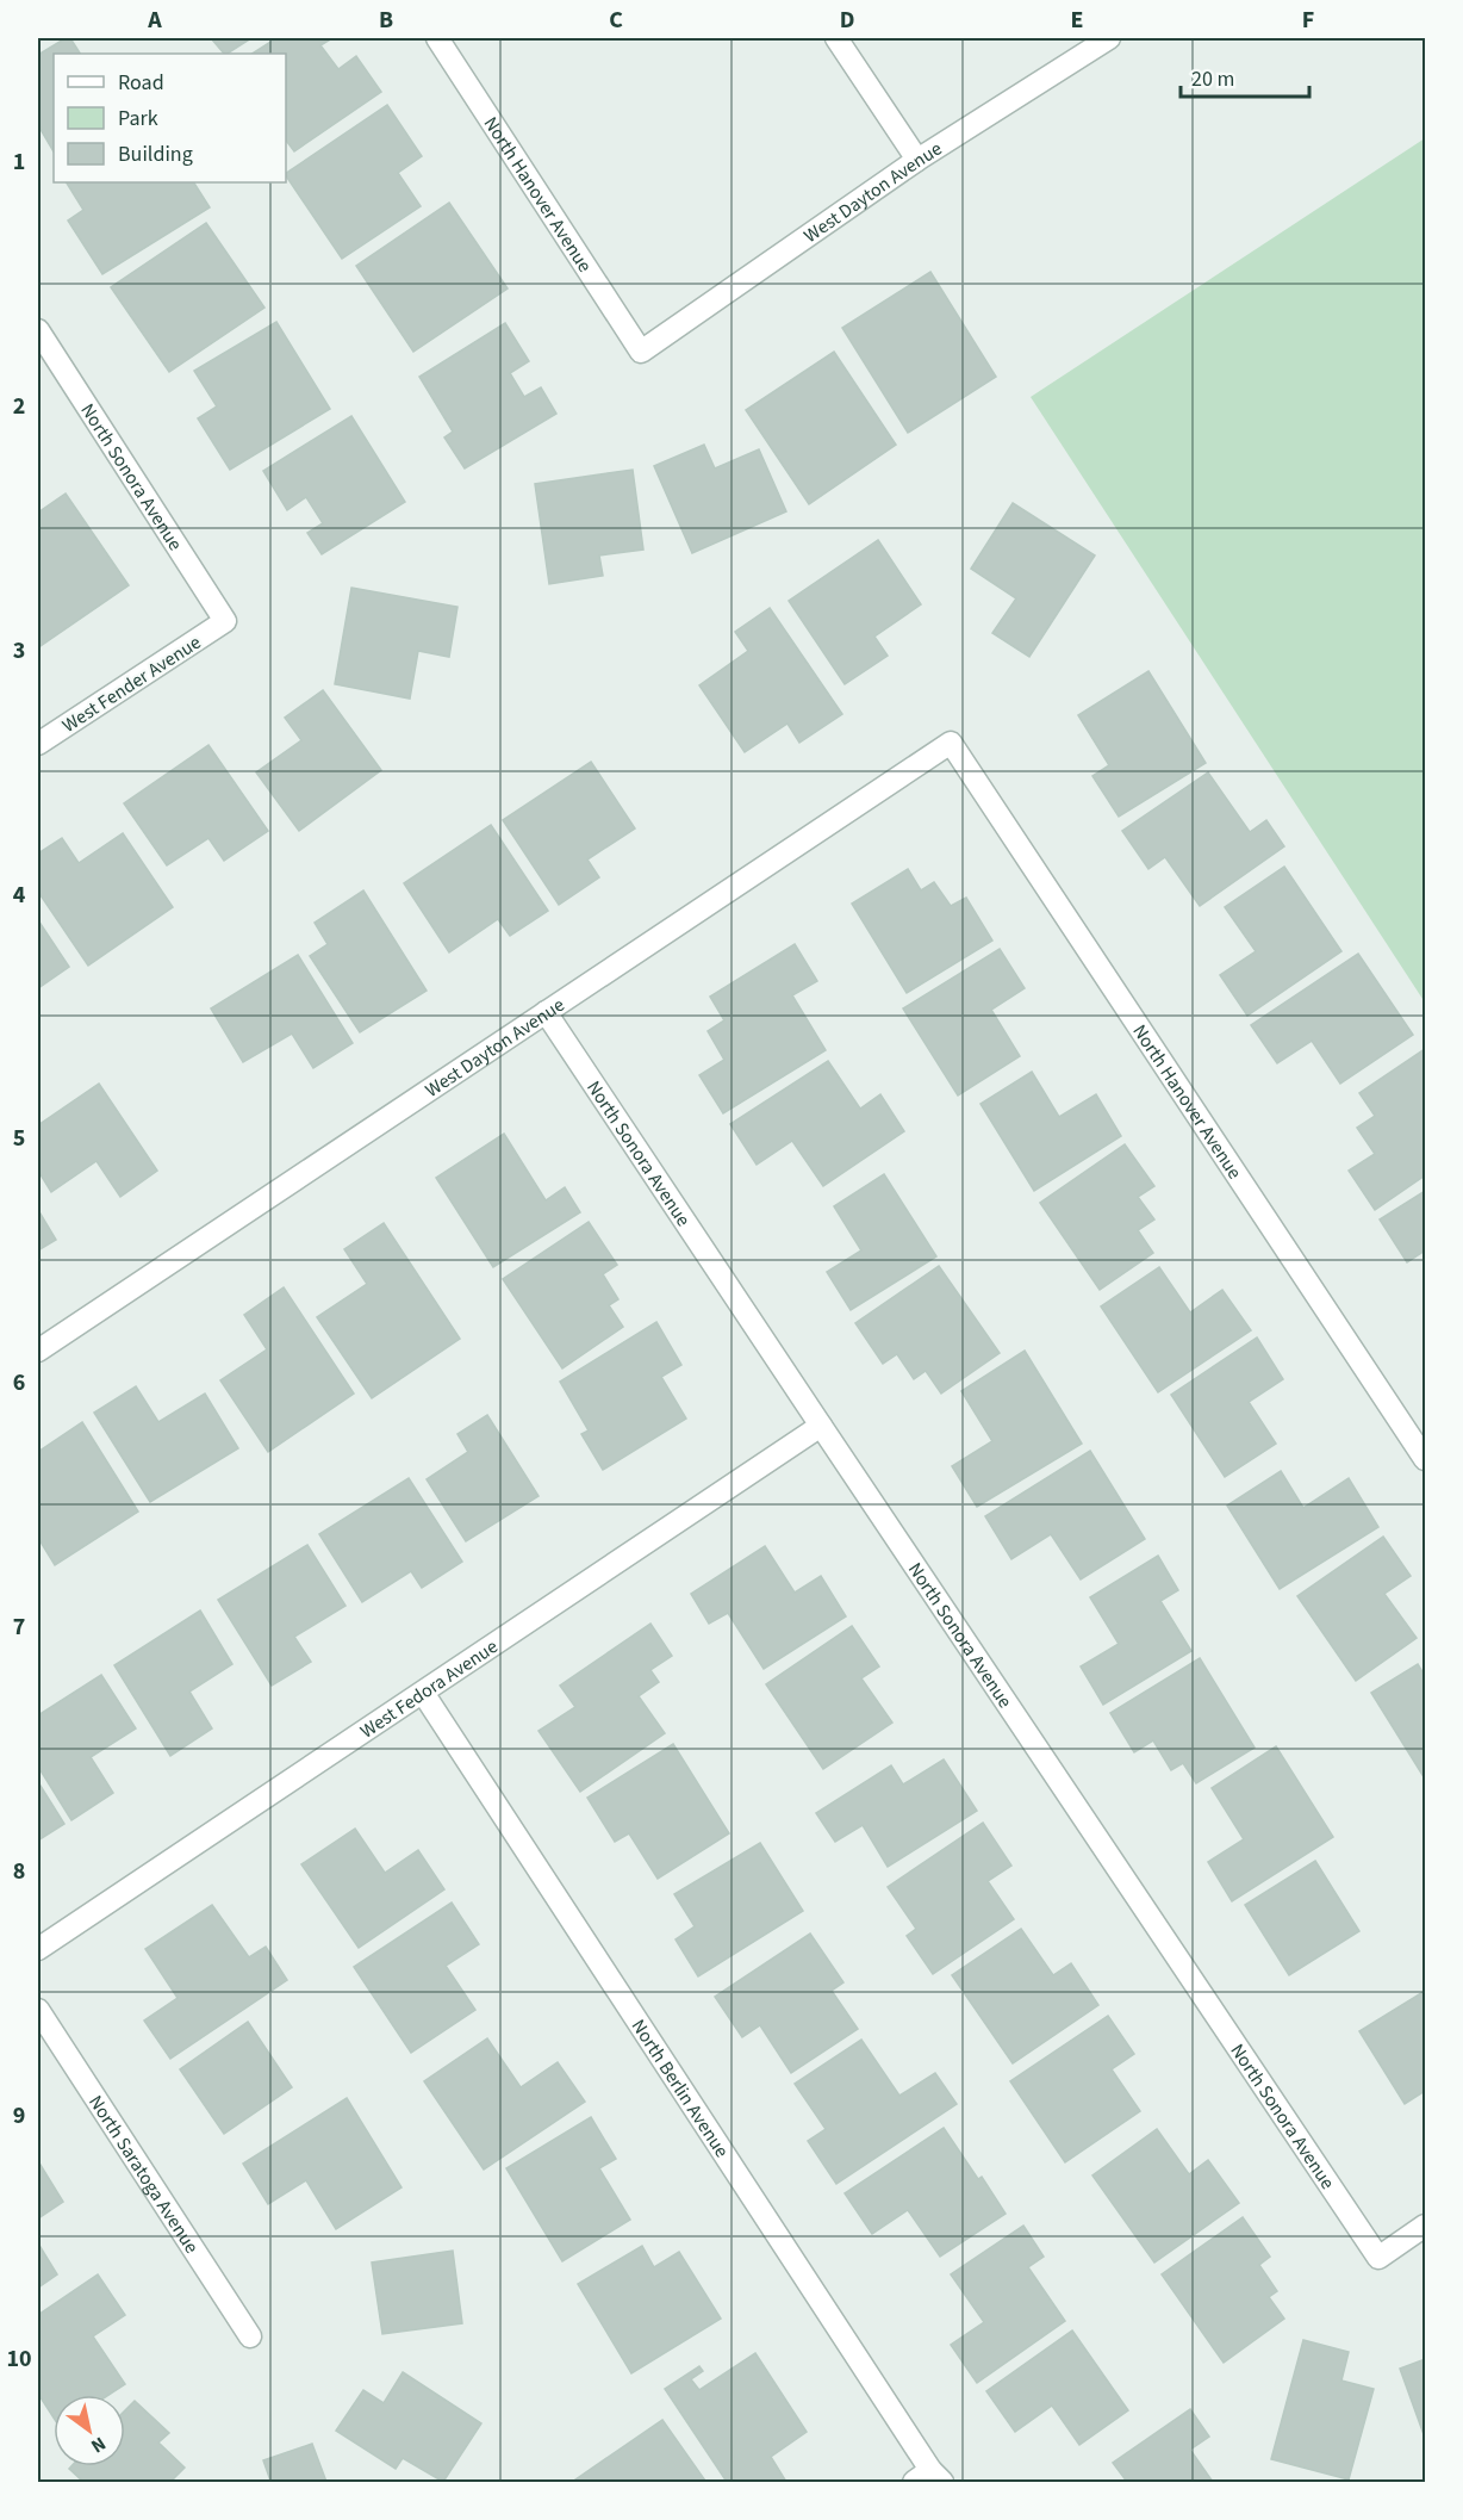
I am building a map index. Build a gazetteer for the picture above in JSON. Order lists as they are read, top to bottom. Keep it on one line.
{"streets":{"street":["West Dayton Avenue","North Hanover Avenue","North Sonora Avenue","West Fender Avenue","West Fedora Avenue","North Berlin Avenue","North Saratoga Avenue"]},"crossings":[["West Dayton Avenue","North Hanover Avenue"],["West Dayton Avenue","North Sonora Avenue"],["North Sonora Avenue","West Fender Avenue"],["North Sonora Avenue","West Fedora Avenue"],["West Fedora Avenue","North Berlin Avenue"]],"legend":["Road","Park","Building"],"scale_bar":"20 m","north":"bottom right","grid":{"columns":["A","B","C","D","E","F"],"rows":["1","2","3","4","5","6","7","8","9","10"]}}
